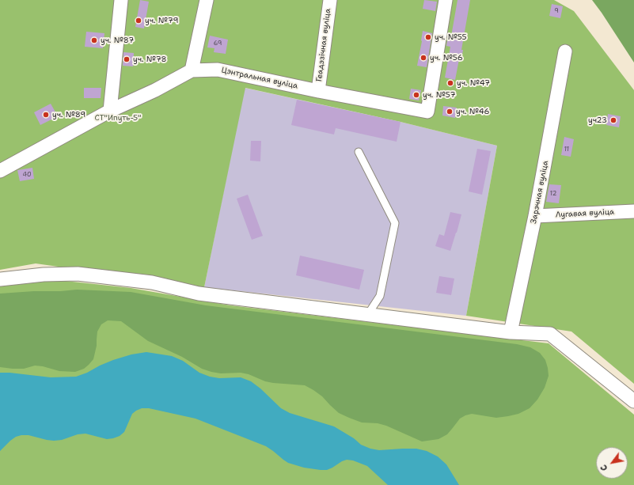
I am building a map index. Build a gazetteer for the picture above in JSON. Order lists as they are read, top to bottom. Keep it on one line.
{"streets":{"street":["Геадэзічная вуліца","Цэнтральная вуліца","Зарэчная вуліца","Лугавая вуліца"]},"crossings":[["Геадэзічная вуліца","Цэнтральная вуліца"],["Зарэчная вуліца","Лугавая вуліца"]],"parks":["СТ\"Ипуть-5\""],"places":["уч. №79","уч. №55","уч. №87","уч. №56","уч. №78","уч. №47","уч. №57","уч. №46","уч. №89","уч23"],"house_numbers":["9","69","11","40","12"],"north":"bottom left"}
